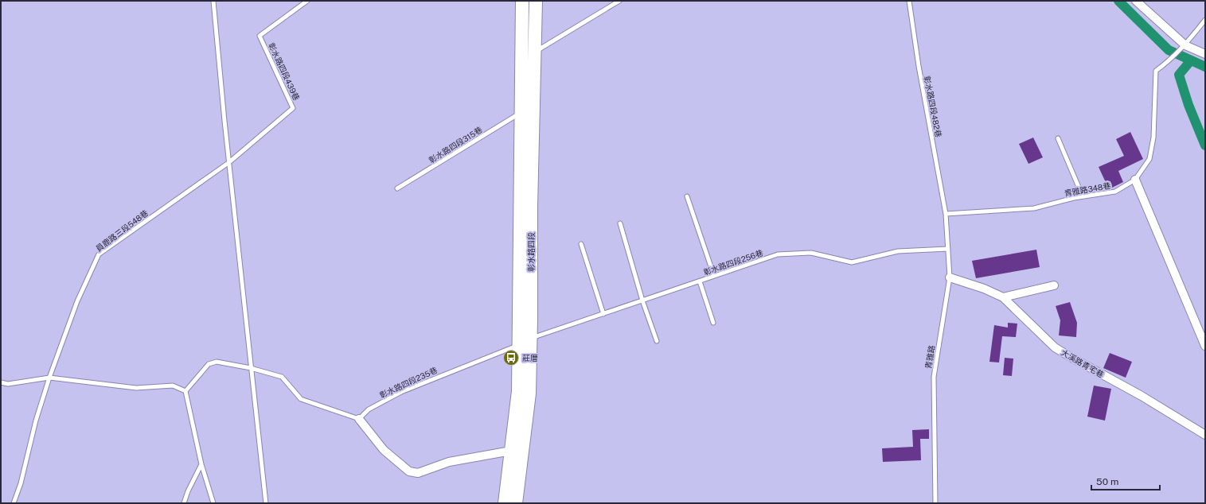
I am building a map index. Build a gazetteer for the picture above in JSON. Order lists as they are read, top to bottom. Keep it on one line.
{"streets":{"main road":["彰水路四段"],"street":["大溪路青宅巷"],"lane":["彰水路四段439巷","彰水路四段482巷","彰水路四段315巷","青雅路348巷","員鹿路三段548巷","彰水路四段256巷","青雅路","彰水路四段235巷"]},"crossings":[["彰水路四段439巷","員鹿路三段548巷"],["彰水路四段482巷","青雅路348巷"],["彰水路四段482巷","青雅路"],["彰水路四段315巷","彰水路四段"],["青雅路348巷","青雅路"],["彰水路四段","彰水路四段256巷"],["彰水路四段","彰水路四段235巷"],["彰水路四段256巷","青雅路"],["彰水路四段256巷","彰水路四段235巷"],["青雅路","大溪路青宅巷"]],"places":{"bus stop":["莊厝"]},"scale_bar":"50 m"}
